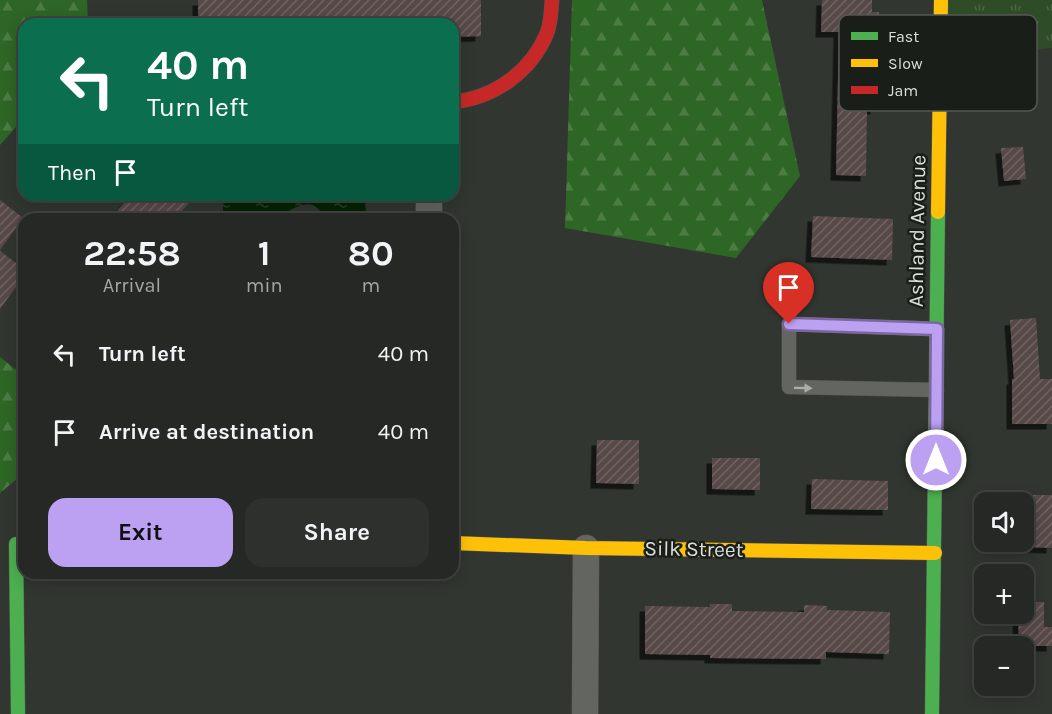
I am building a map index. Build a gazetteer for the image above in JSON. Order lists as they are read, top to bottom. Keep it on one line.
{"streets":{"street":["Ashland Avenue","Silk Street"]},"crossings":[["Ashland Avenue","Silk Street"]],"legend":["Fast","Slow","Jam"],"page":{"turn":["40 m","Turn left"],"then":"Then","eta":["22:58","Arrival","1","min","80","m"],"list":[{"name":"Turn left","value":"40 m"},{"name":"Arrive at destination","value":"40 m"}],"buttons":["Exit","Share"],"map_buttons":["+","−"]}}
